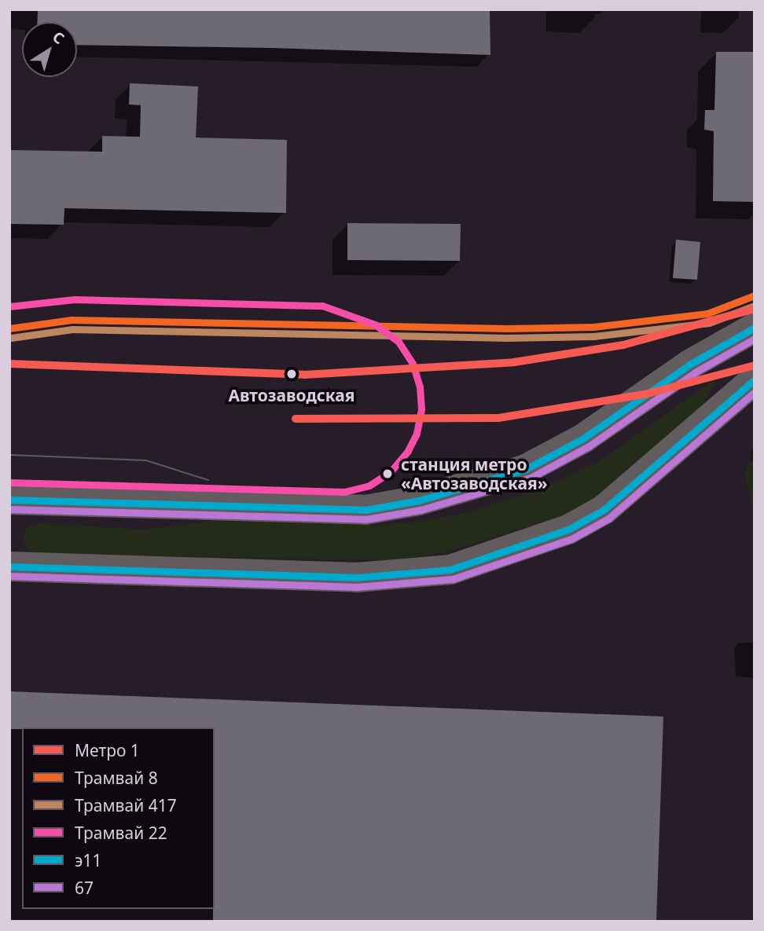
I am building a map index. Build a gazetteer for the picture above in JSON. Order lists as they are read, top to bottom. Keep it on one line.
{"places":["Автозаводская","станция метро «Автозаводская»"],"lines":["tram line 8","tram line 22","tram line 417","metro line 1","transit line э11","transit line 67"],"legend":["Метро 1","Трамвай 8","Трамвай 417","Трамвай 22","э11","67"],"north":"top right"}
